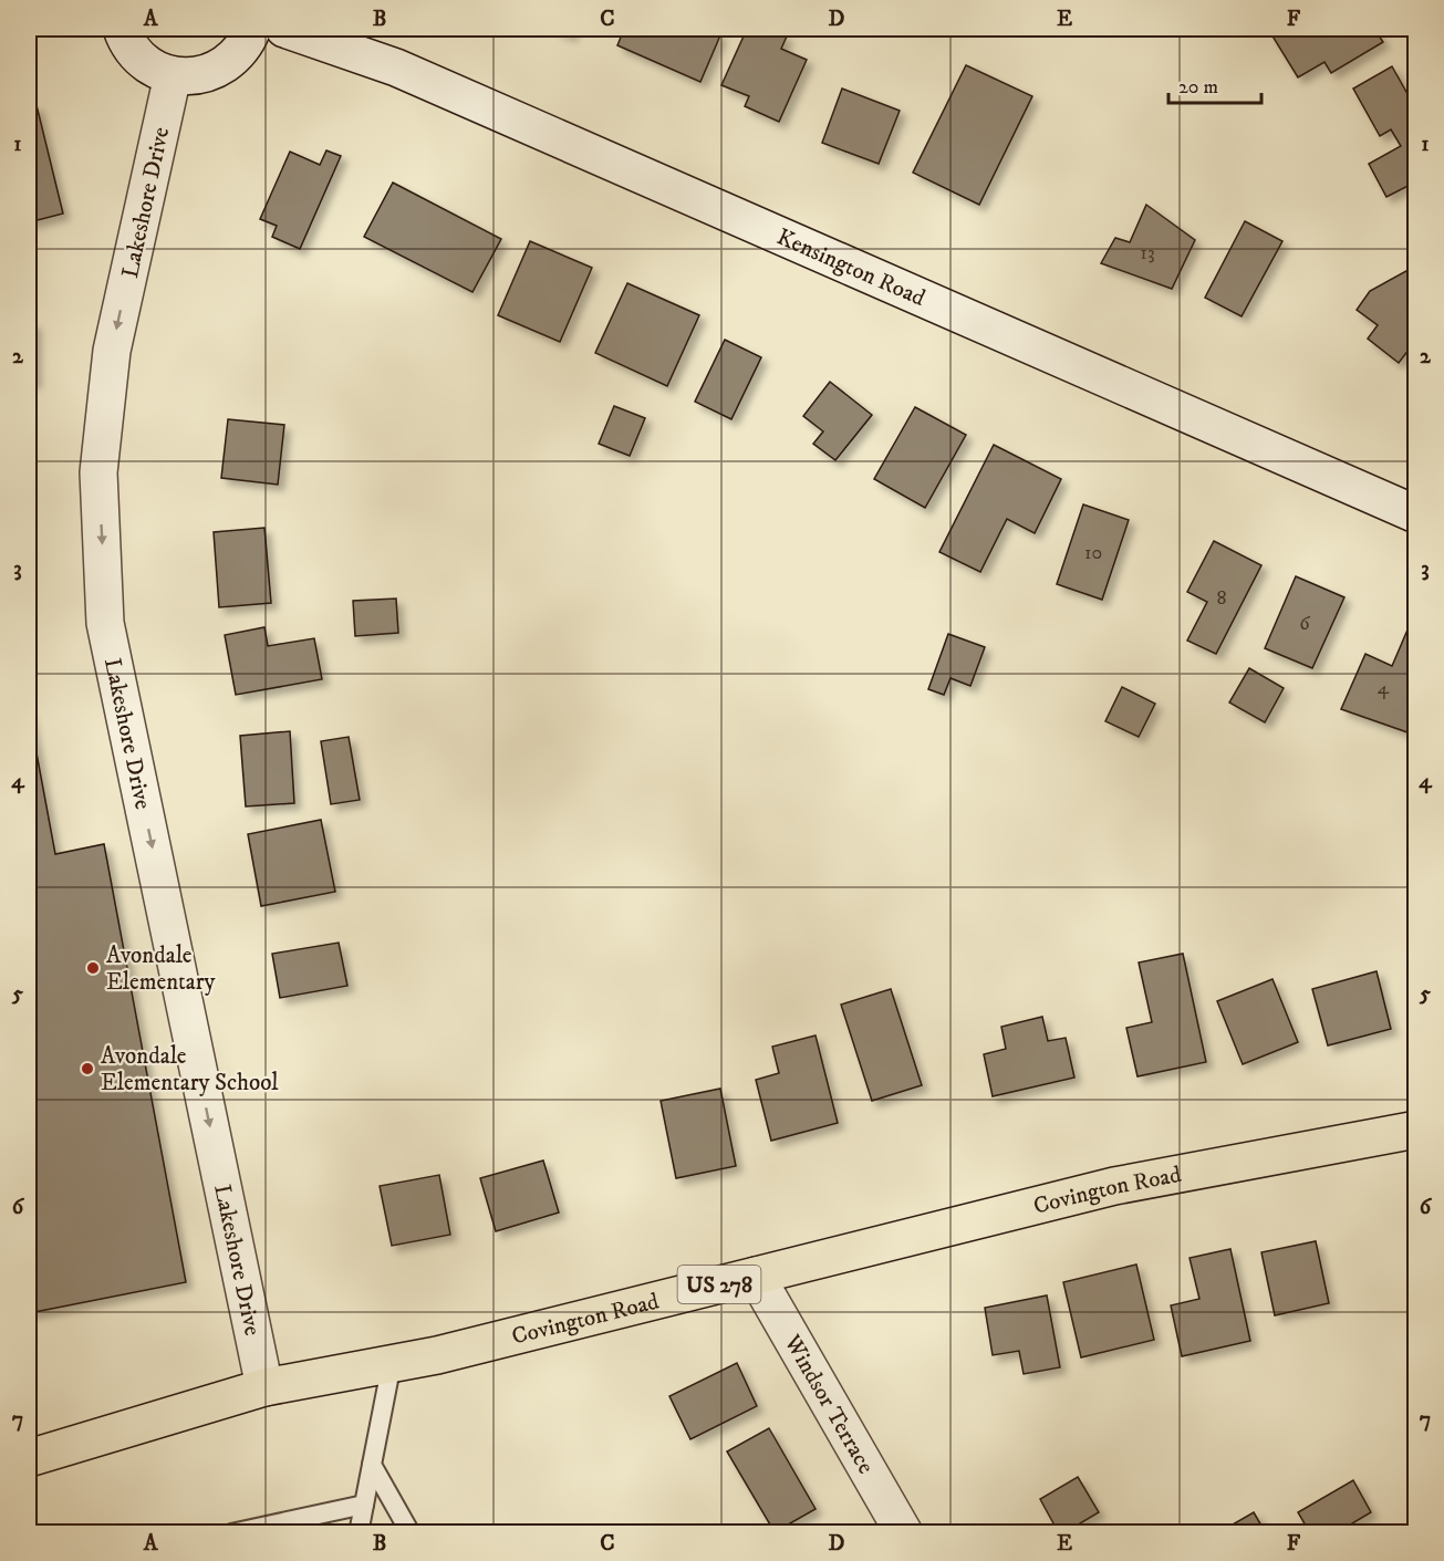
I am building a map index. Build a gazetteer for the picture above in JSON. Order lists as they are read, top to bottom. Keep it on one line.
{"streets":{"main road":["Covington Road","US 278"],"street":["Lakeshore Drive","Kensington Road","Windsor Terrace"]},"crossings":[["Lakeshore Drive","Covington Road"],["Covington Road","Windsor Terrace"]],"one_way":["Lakeshore Drive"],"places":["Avondale Elementary","Avondale Elementary School"],"house_numbers":["13","10","8","6","4"],"scale_bar":"20 m","grid":{"columns":["A","B","C","D","E","F"],"rows":["1","2","3","4","5","6","7"]}}
